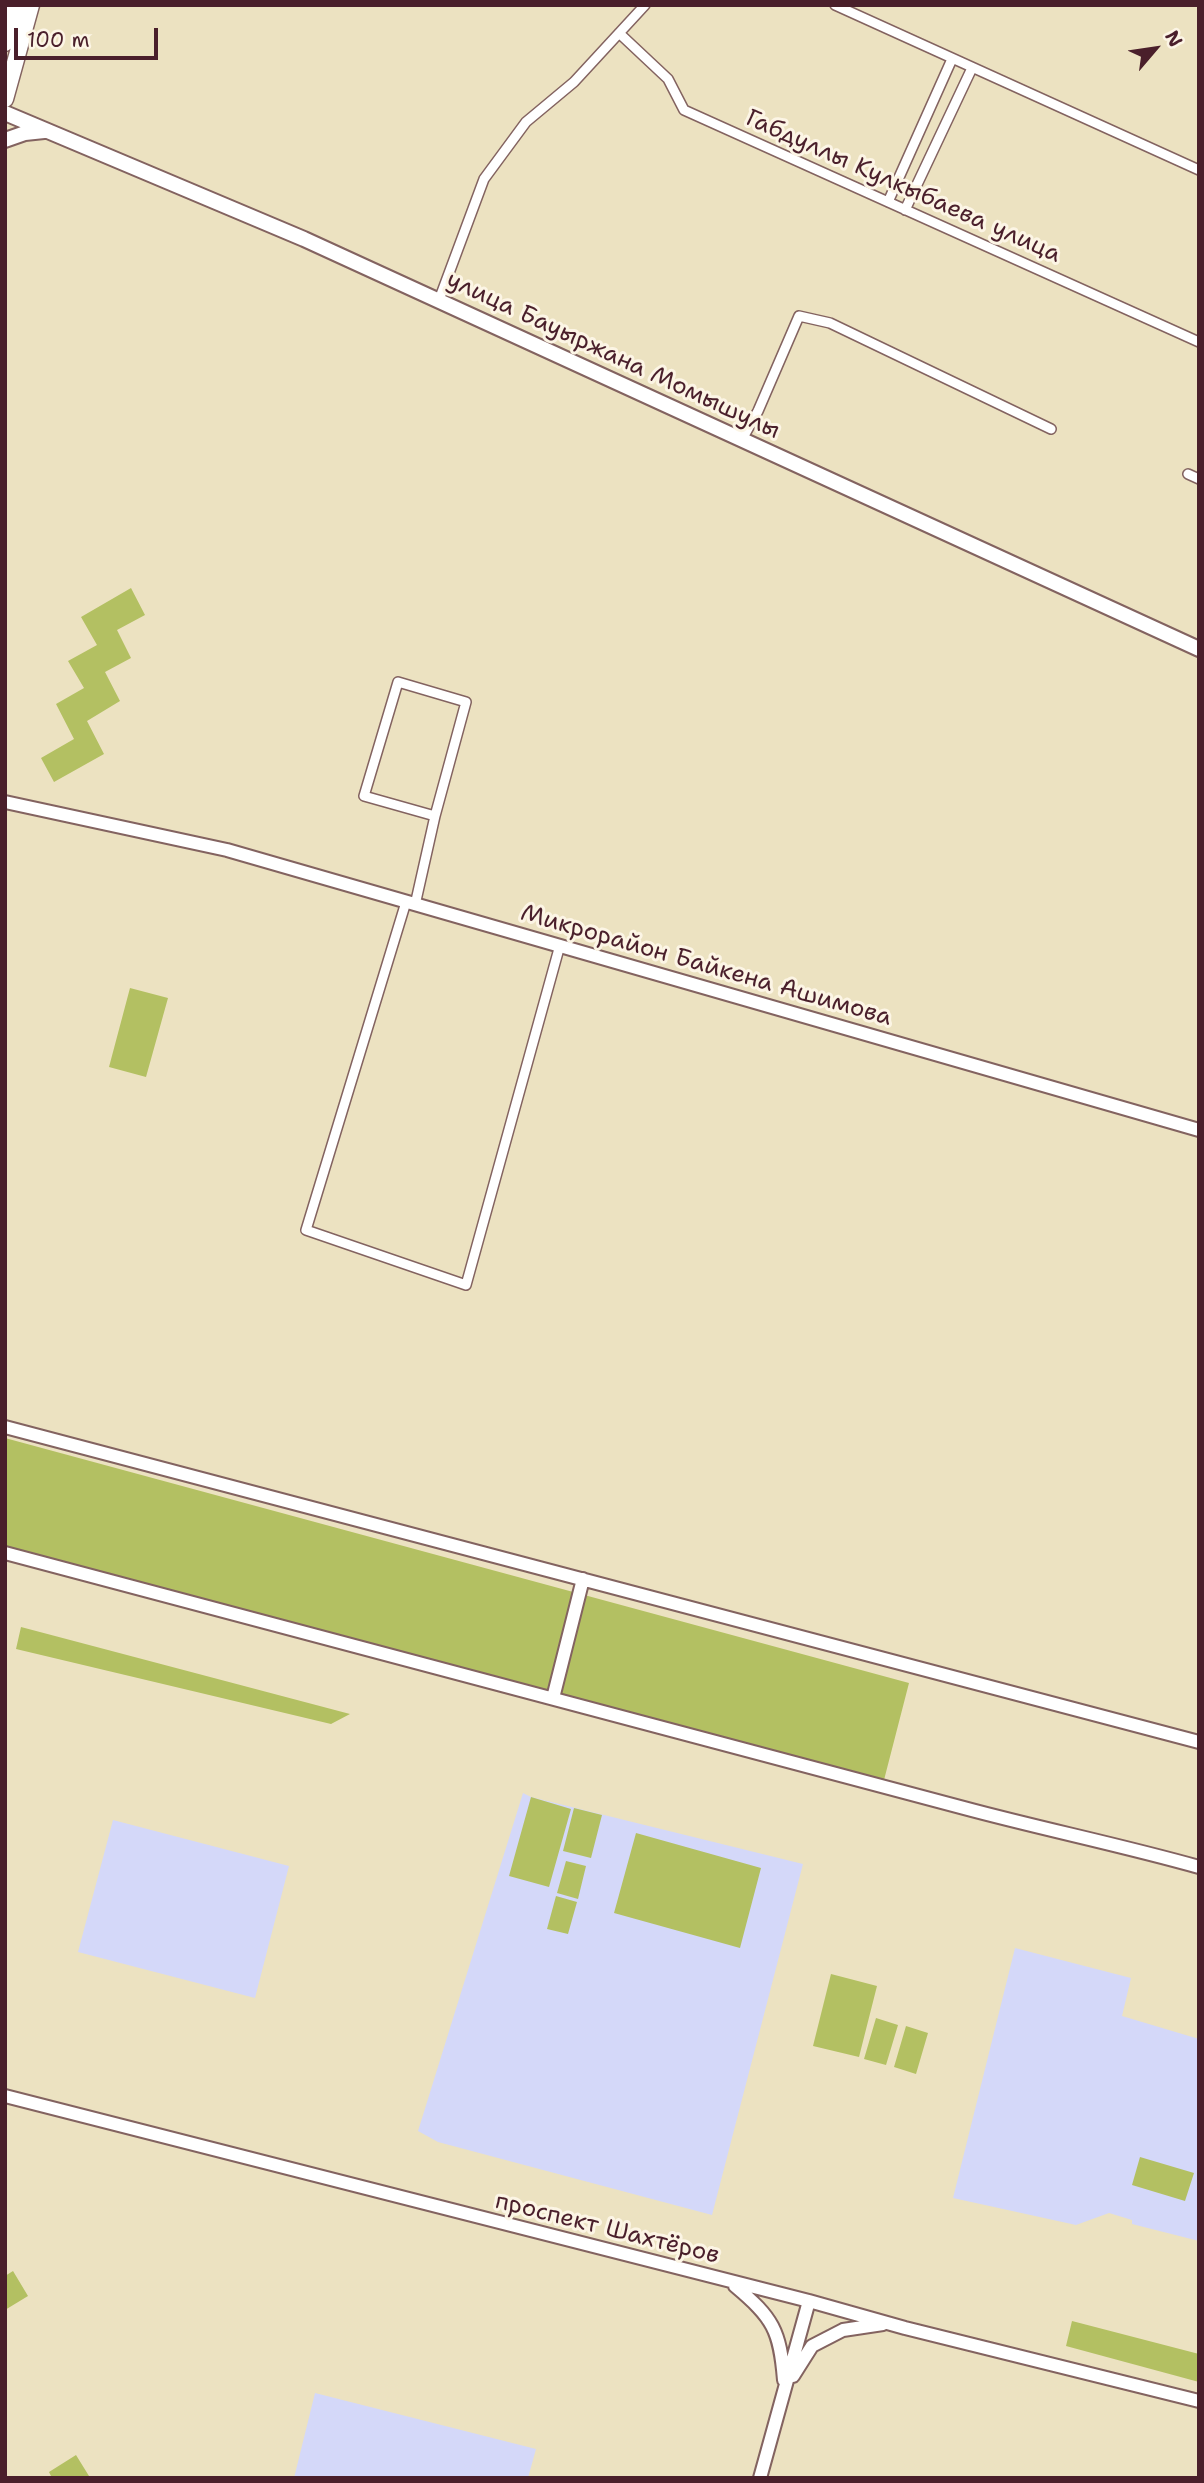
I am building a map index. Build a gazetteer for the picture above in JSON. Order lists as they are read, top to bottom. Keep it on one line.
{"streets":{"main road":["улица Бауыржана Момышулы"],"street":["Габдуллы Кулкыбаева улица","Микрорайон Байкена Ашимова","проспект Шахтёров"]},"scale_bar":"100 m","north":"top right"}
